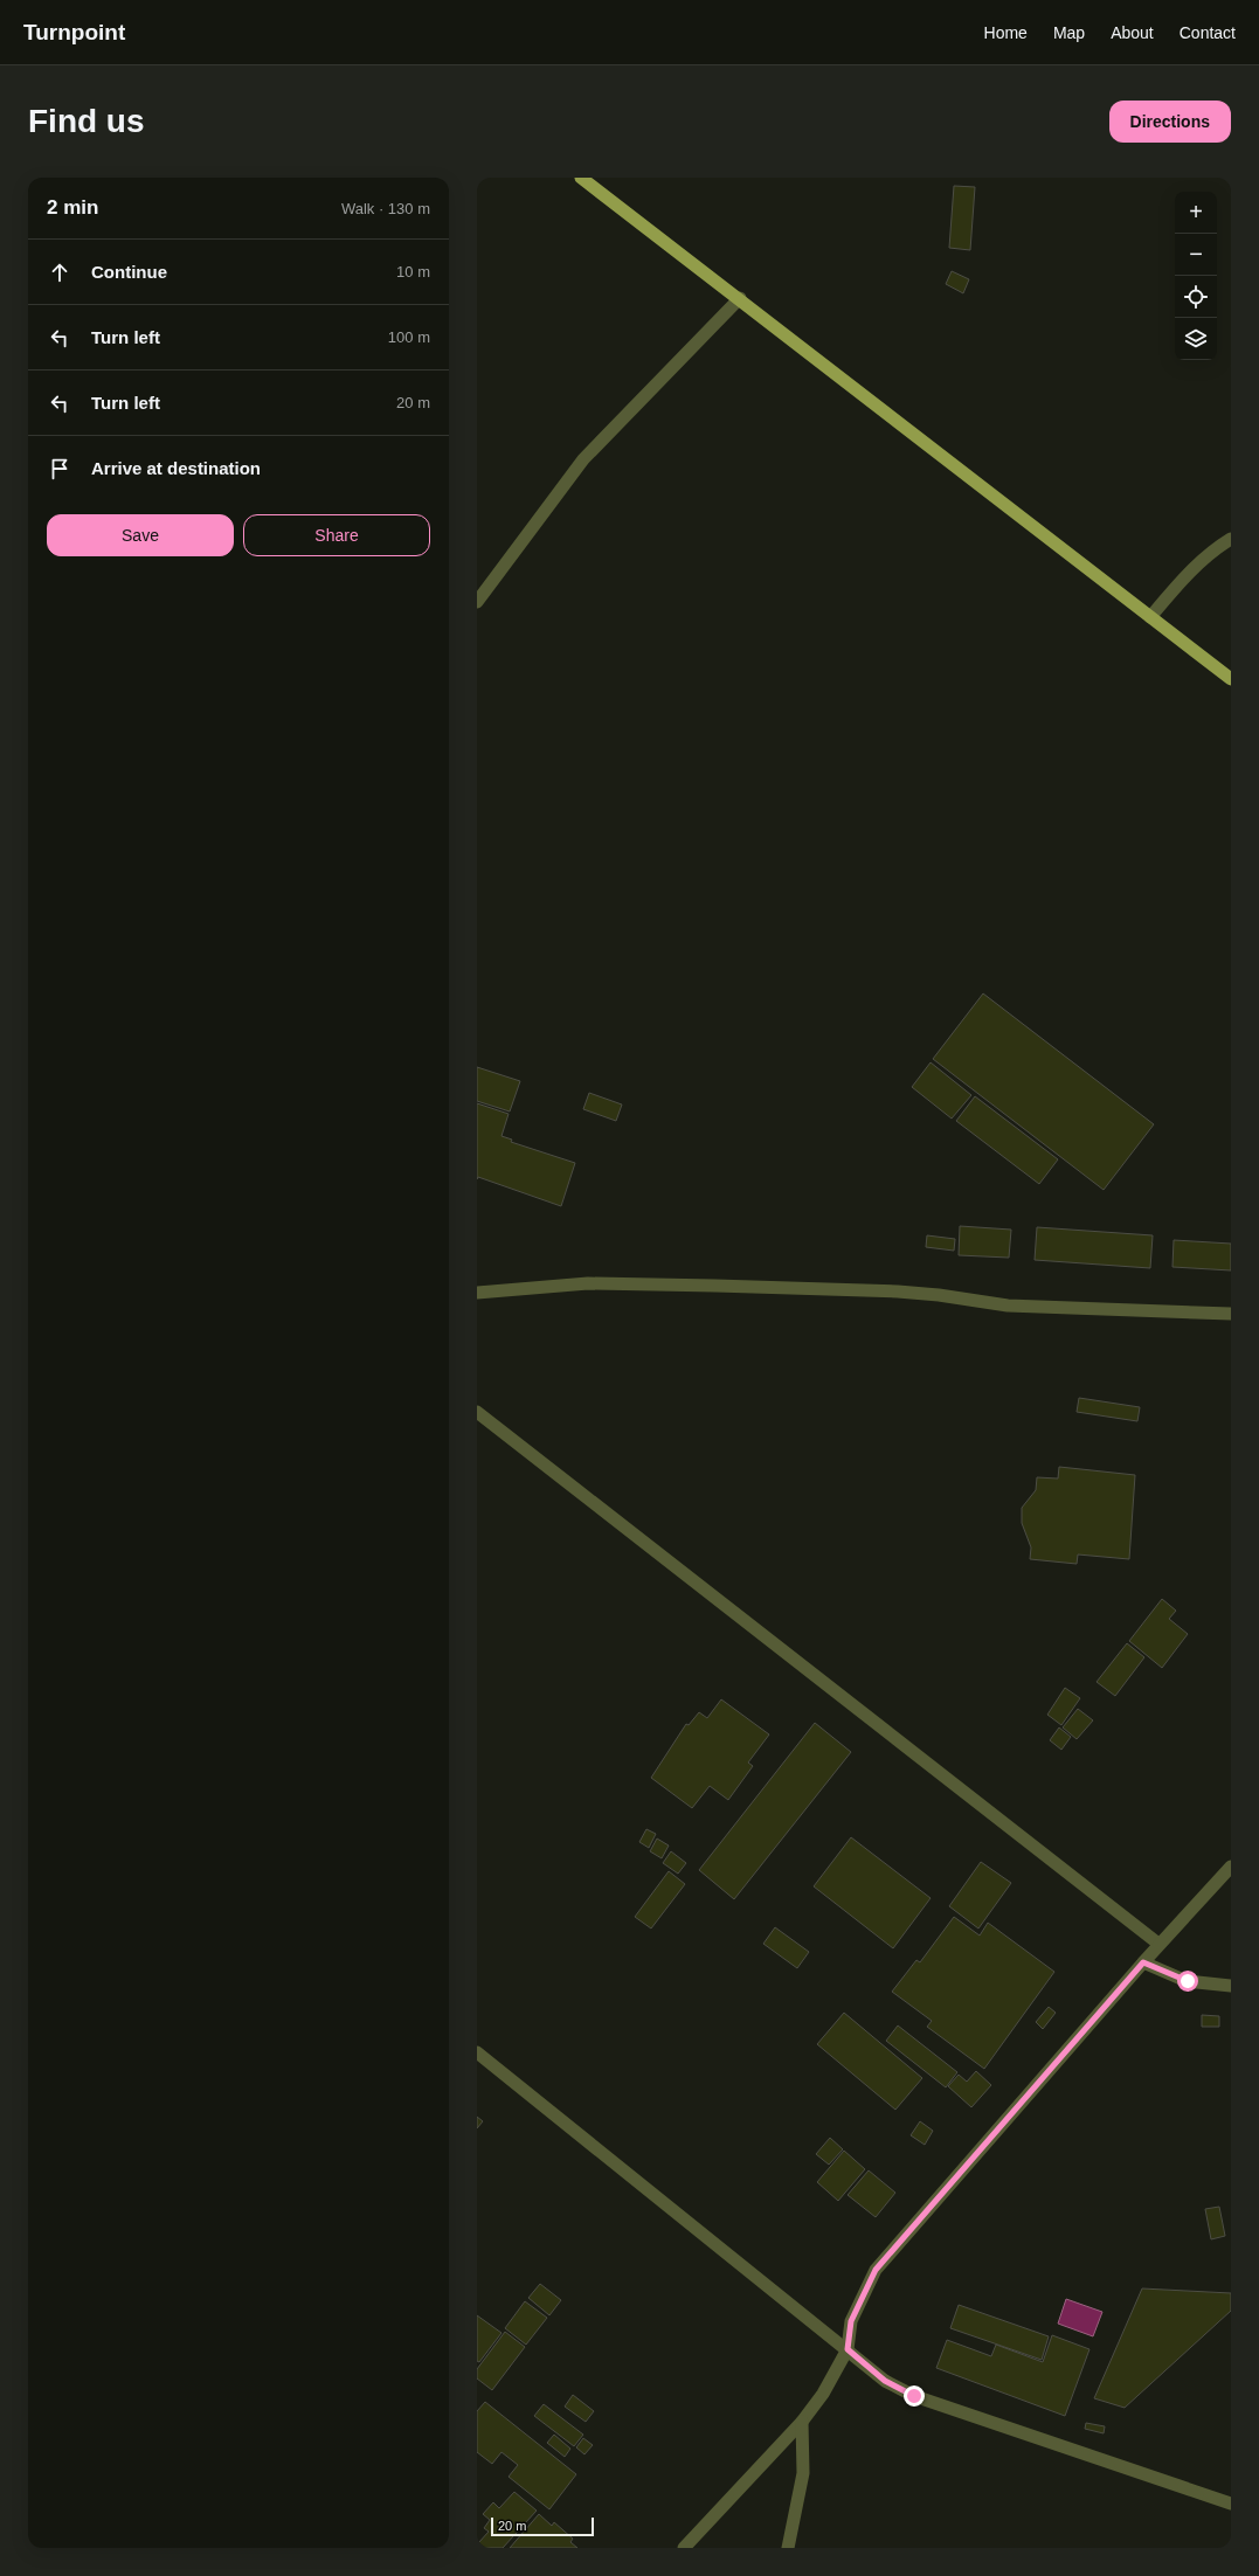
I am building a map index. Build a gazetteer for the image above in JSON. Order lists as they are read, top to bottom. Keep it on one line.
{"scale_bar":"20 m","page":{"header":"Turnpoint","nav":["Home","Map","About","Contact"],"buttons":["Directions",["Save","Share"]],"title":"Find us","heading":["2 min","Walk · 130 m"],"map_buttons":["+","−"],"list":[["Continue","10 m"],["Turn left","100 m"],["Turn left","20 m"],"Arrive at destination"],"scale":"20 m"}}
